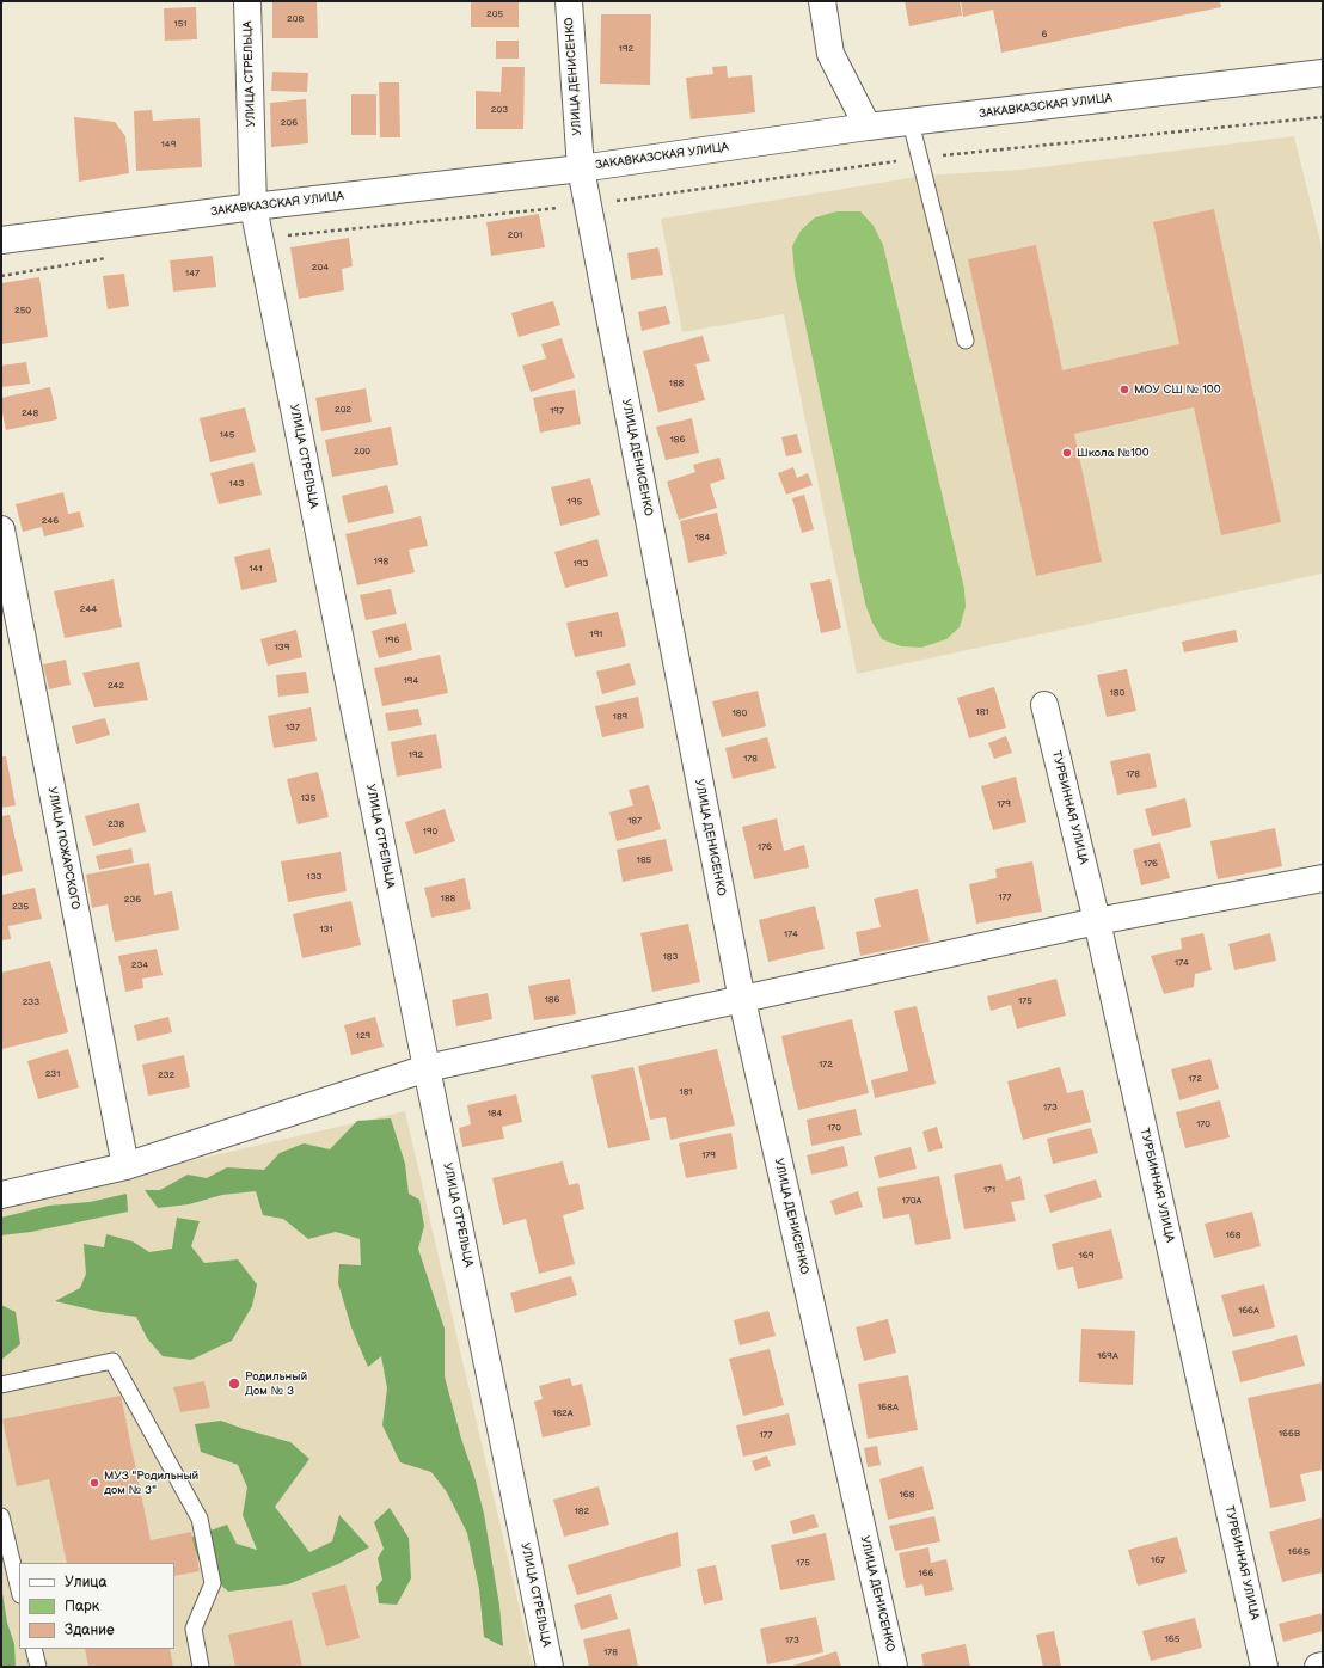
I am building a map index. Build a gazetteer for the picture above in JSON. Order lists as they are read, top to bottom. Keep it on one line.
{"streets":{"street":["УЛИЦА СТРЕЛЬЦА","УЛИЦА ДЕНИСЕНКО","ЗАКАВКАЗСКАЯ УЛИЦА","ТУРБИННАЯ УЛИЦА","УЛИЦА ПОЖАРСКОГО"]},"crossings":[["УЛИЦА СТРЕЛЬЦА","ЗАКАВКАЗСКАЯ УЛИЦА"],["УЛИЦА ДЕНИСЕНКО","ЗАКАВКАЗСКАЯ УЛИЦА"]],"places":["МОУ СШ № 100","Школа №100","Родильный Дом № 3","МУЗ \"Родильный дом № 3\""],"house_numbers":["205","208","151","6","192","203","206","149","201","204","147","250","188","202","197","248","145","186","200","143","195","246","184","198","193","141","244","191","196","139","194","242","180","181","180","189","137","192","178","178","135","179","187","238","190","176","185","176","133","177","188","236","235","131","174","183","174","234","186","175","233","129","172","231","232","172","181","173","184","170","170","179","171","170А","168","169","166А","169А","168А","182А","166В","177","168","182","166Б","167","175","166","165","173","178"],"legend":["Улица","Парк","Здание"]}
